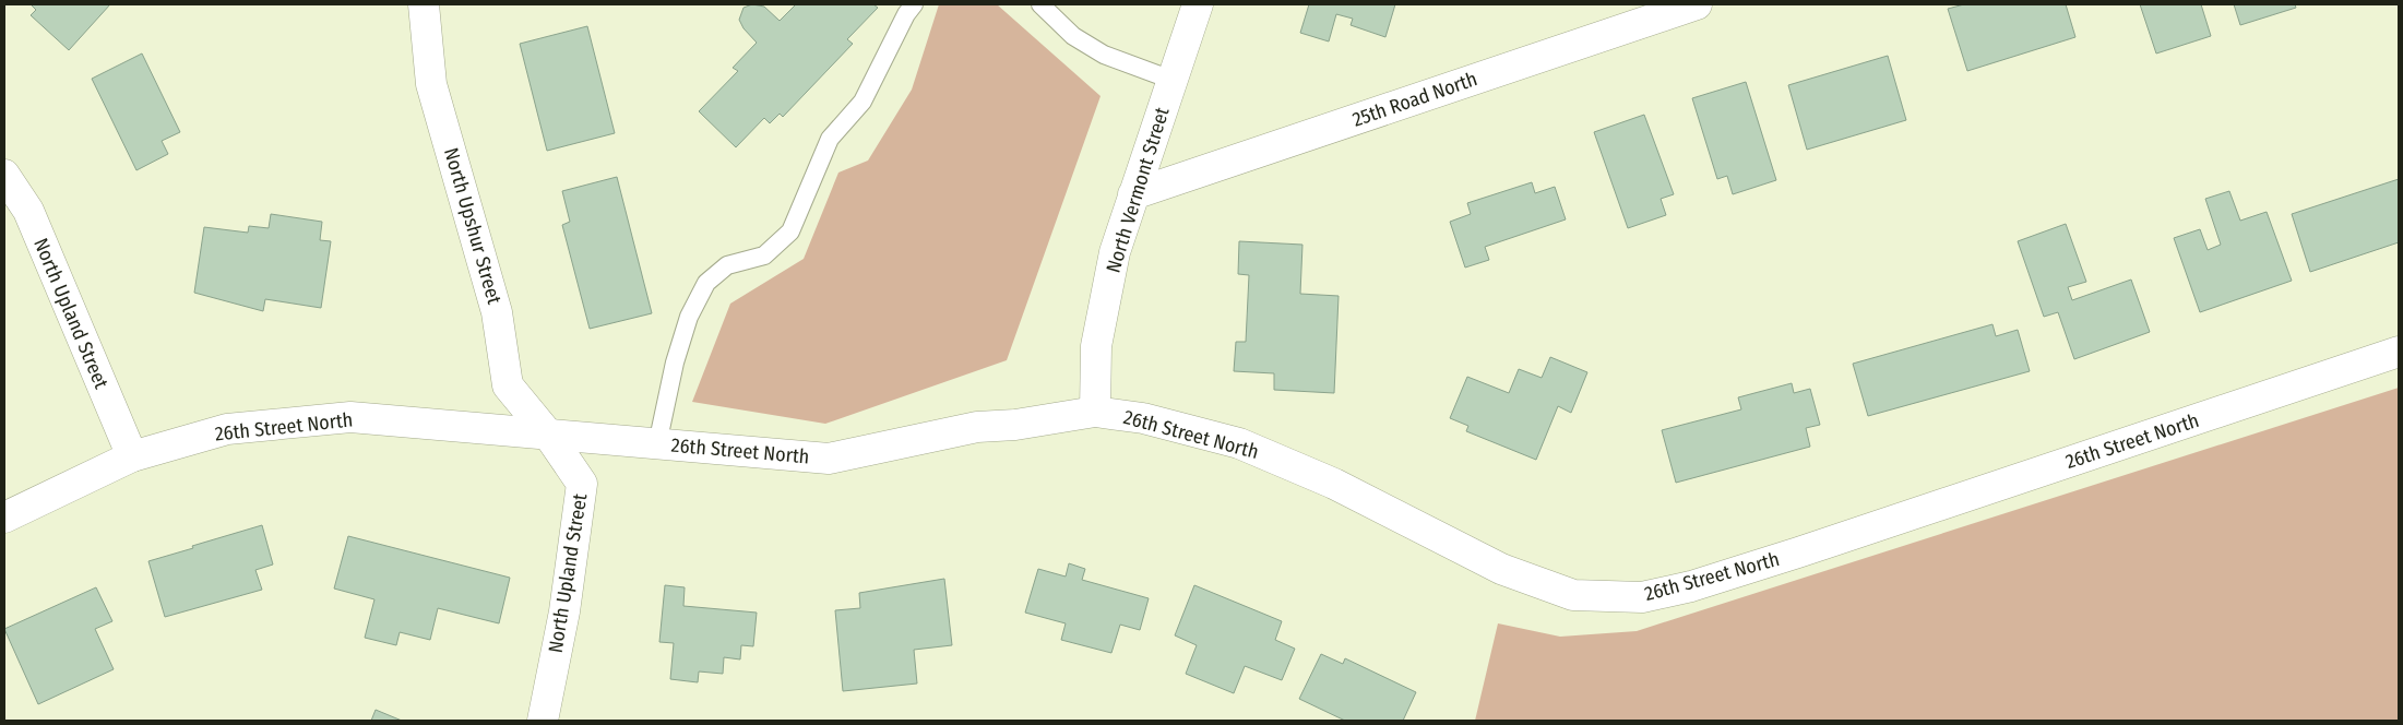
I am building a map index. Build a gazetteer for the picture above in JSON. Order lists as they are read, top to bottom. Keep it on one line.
{"streets":{"street":["25th Road North","North Vermont Street","North Upshur Street","North Upland Street","26th Street North"]},"crossings":[["25th Road North","North Vermont Street"],["North Vermont Street","26th Street North"],["North Upshur Street","North Upland Street"],["North Upshur Street","26th Street North"],["North Upland Street","26th Street North"]]}
